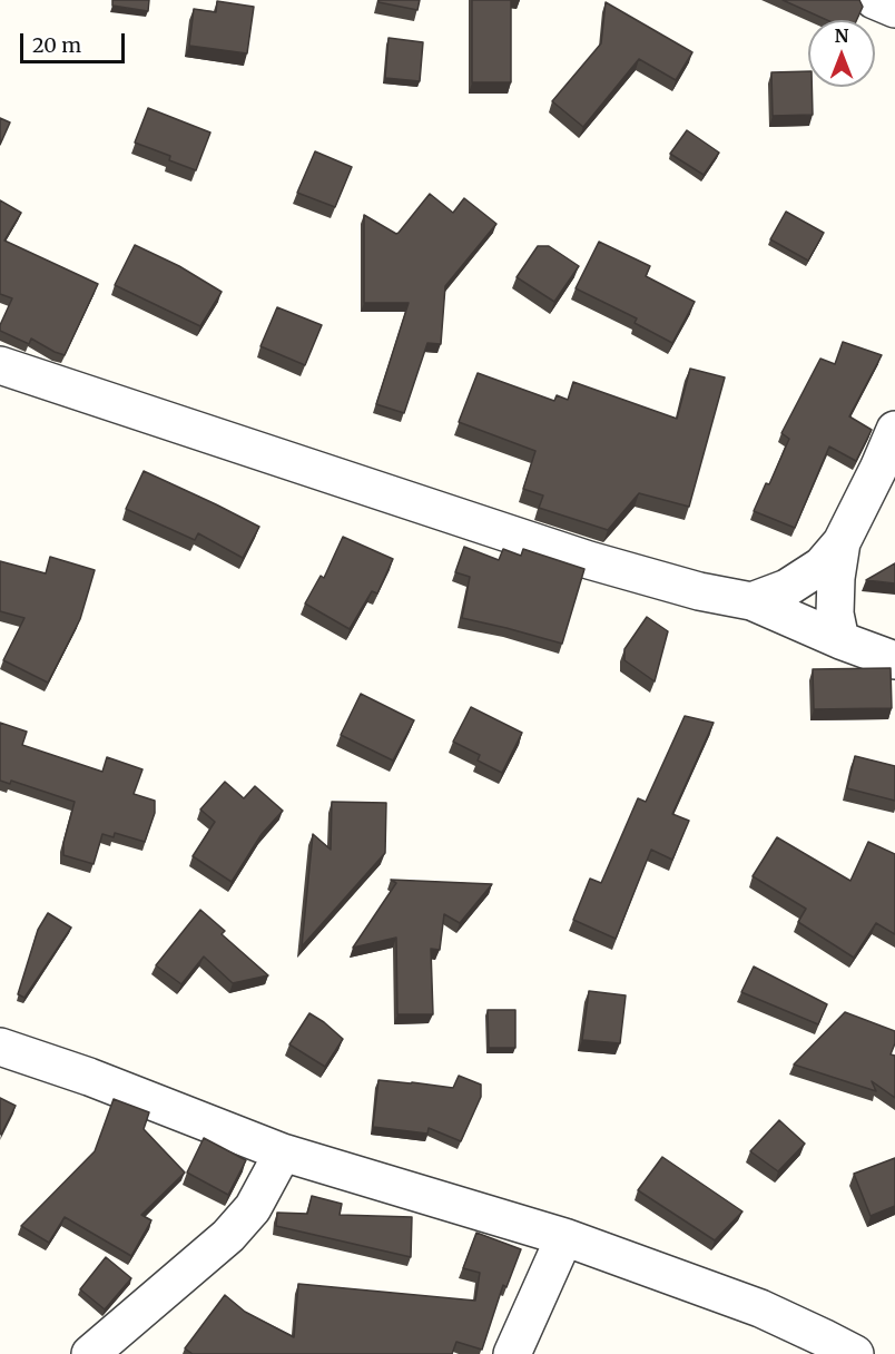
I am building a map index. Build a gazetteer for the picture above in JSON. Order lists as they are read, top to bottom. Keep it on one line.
{"scale_bar":"20 m","north":"top"}
